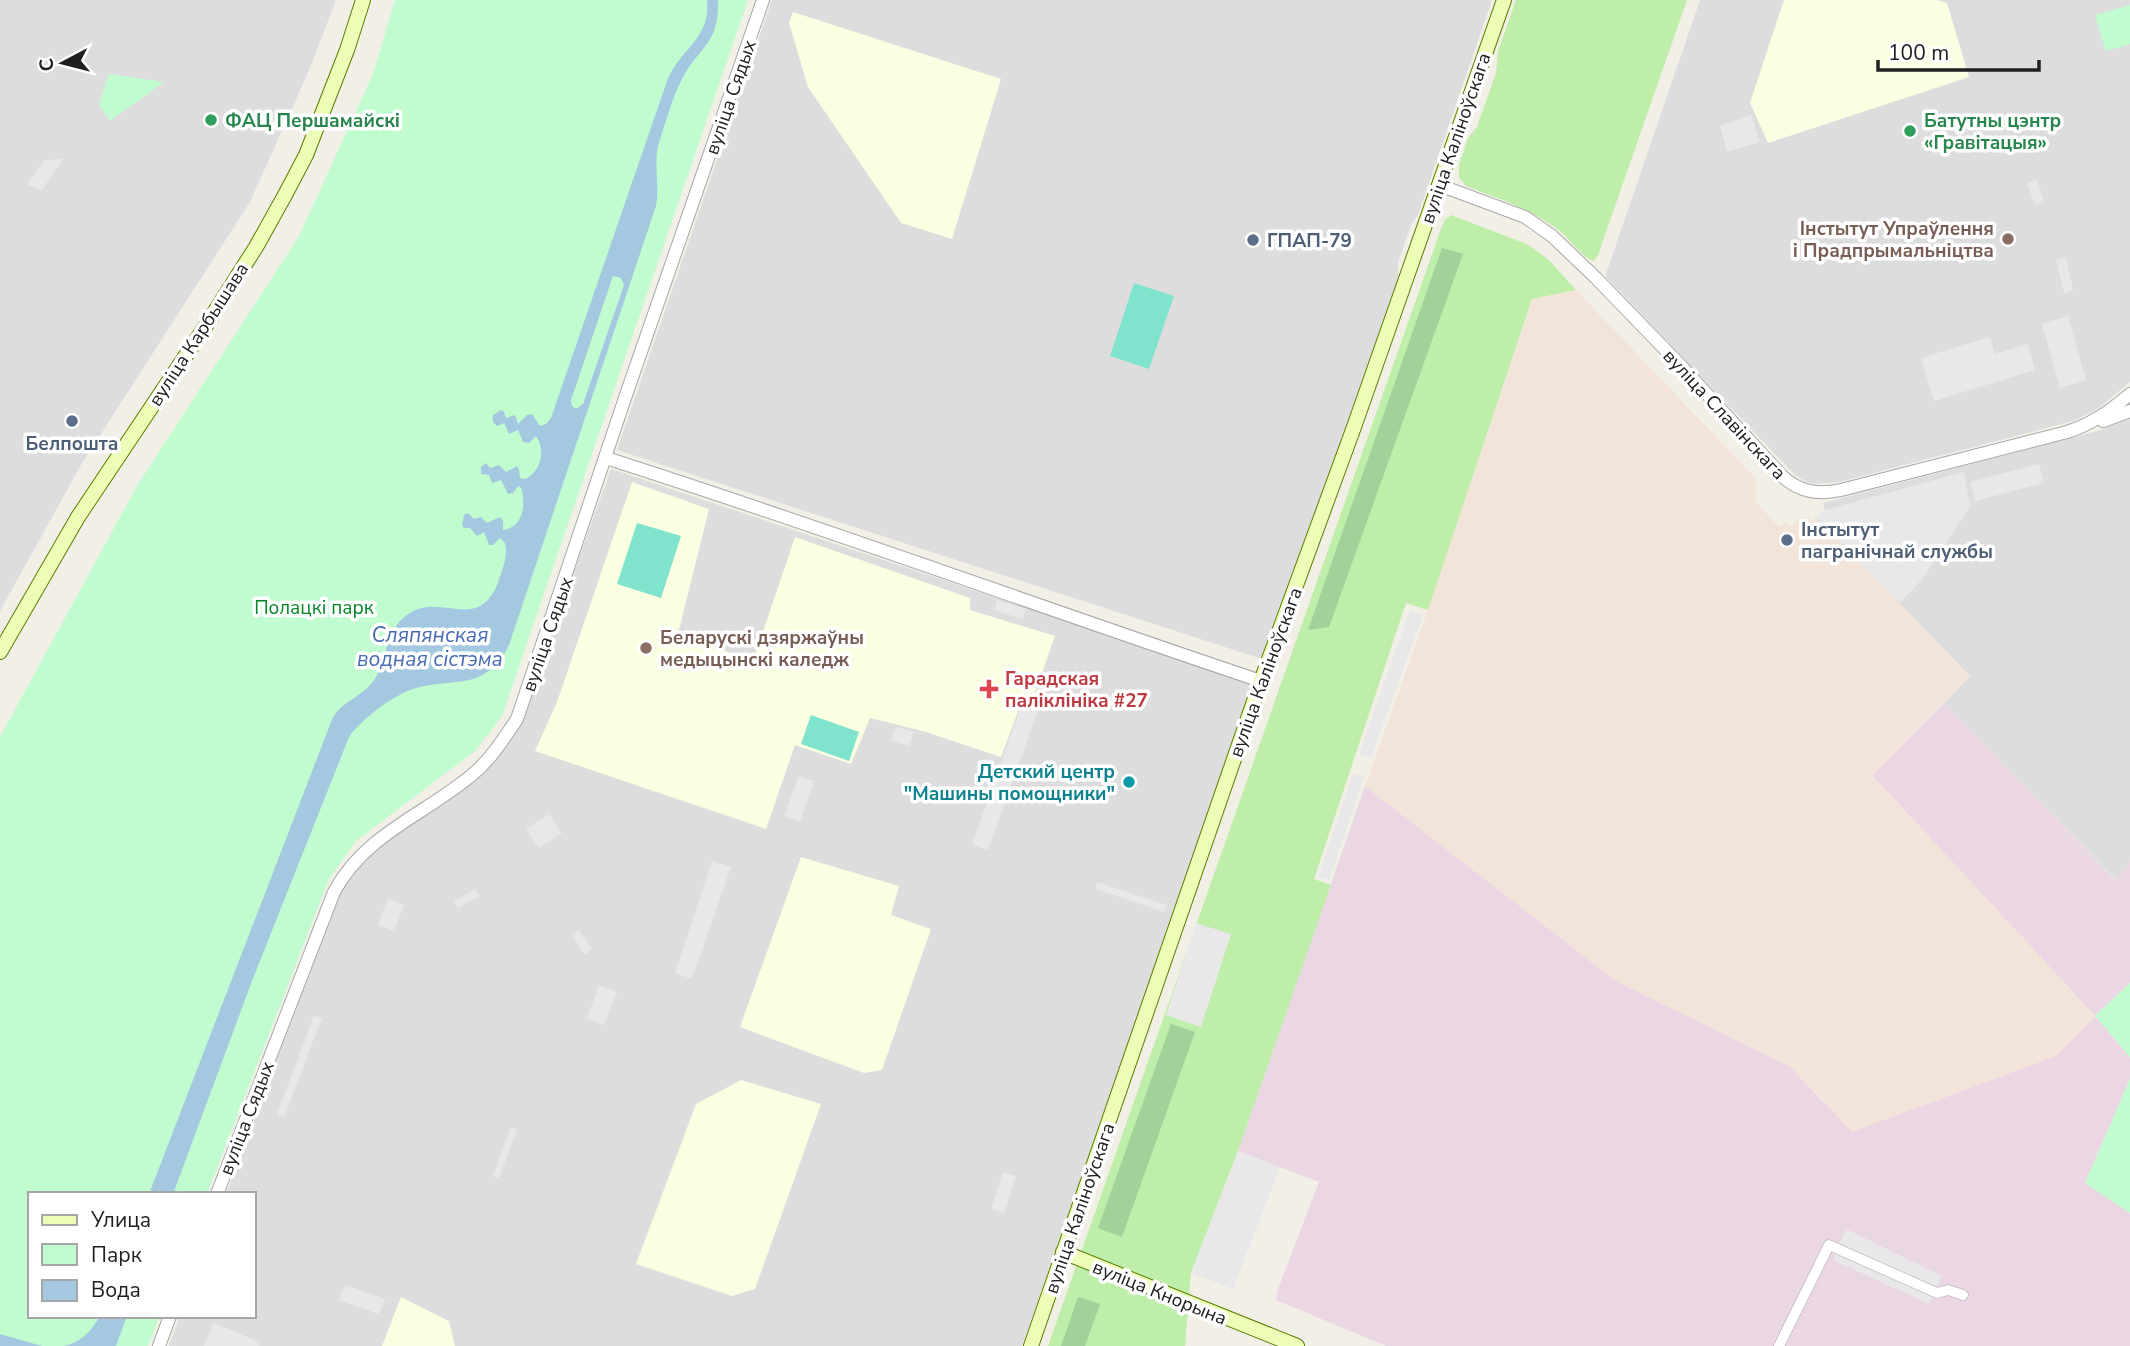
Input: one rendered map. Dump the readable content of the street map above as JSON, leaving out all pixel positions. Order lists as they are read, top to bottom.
{
  "streets": {
    "main road": ["вуліца Каліноўскага", "вуліца Карбышава", "вуліца Кнорына"],
    "street": ["вуліца Сядых", "вуліца Славінскага"]
  },
  "crossings": [
    ["вуліца Каліноўскага", "вуліца Славінскага"],
    ["вуліца Каліноўскага", "вуліца Кнорына"]
  ],
  "water": ["Сляпянская водная сістэма"],
  "parks": ["Полацкі парк"],
  "places": {
    "other": [
      "ФАЦ Першамайскі",
      "Батутны цэнтр «Гравітацыя»",
      "Інстытут Упраўлення і Прадпрымальніцтва",
      "ГПАП-79",
      "Белпошта",
      "Інстытут пагранічнай службы",
      "Беларускі дзяржаўны медыцынскі каледж",
      "Детский центр \"Машины помощники\""
    ],
    "health": ["Гарадская паліклініка #27"]
  },
  "legend": ["Улица", "Парк", "Вода"],
  "scale_bar": "100 m",
  "north": "left"
}
